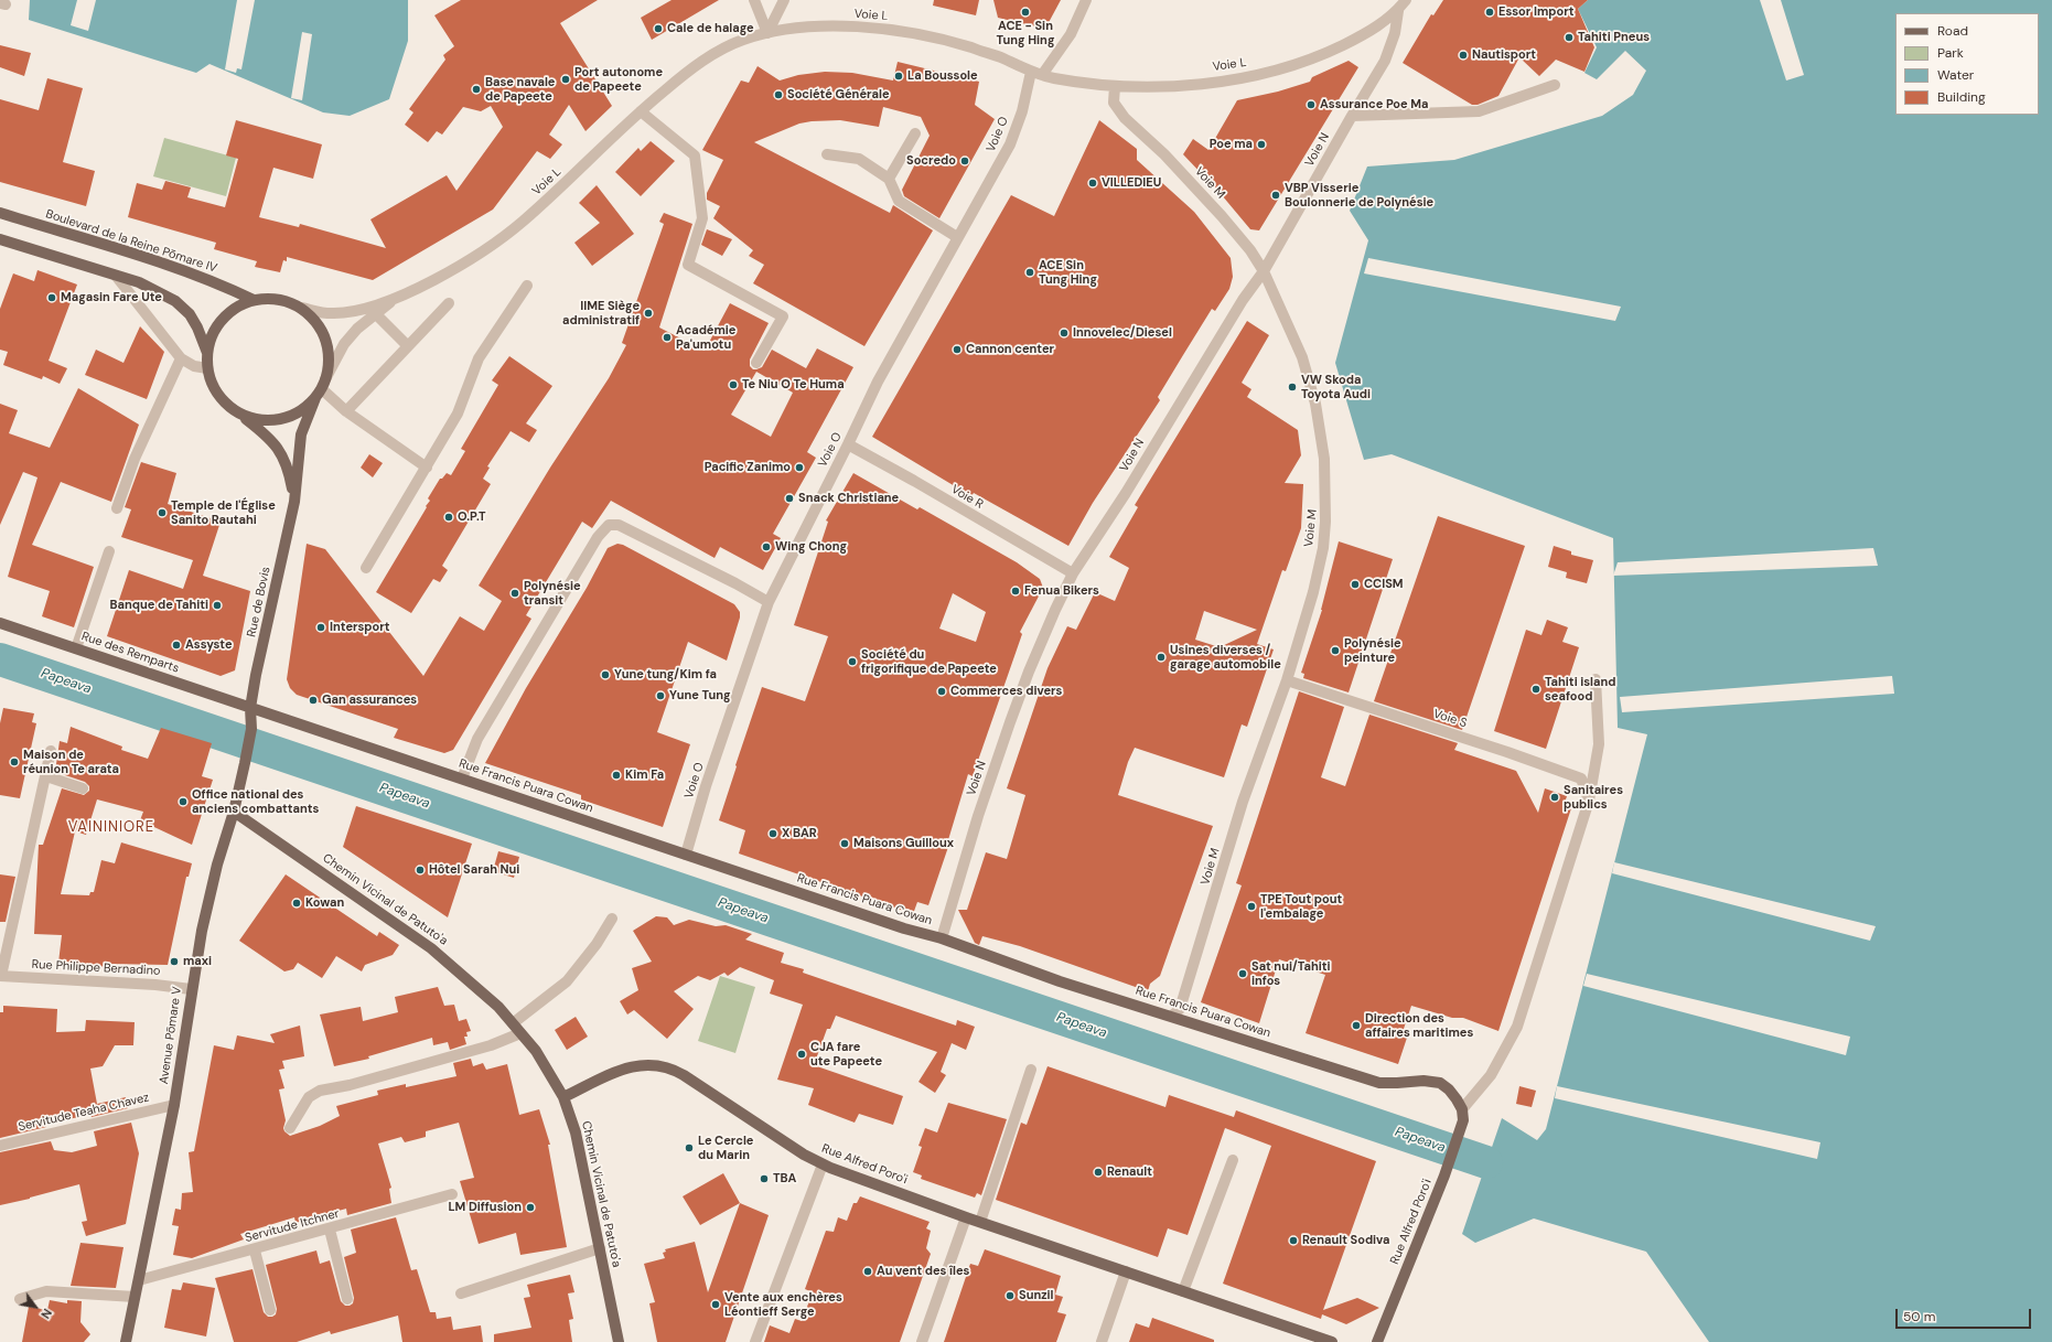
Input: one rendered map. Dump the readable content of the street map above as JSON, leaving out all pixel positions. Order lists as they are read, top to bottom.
{
  "streets": {
    "main road": [
      "Boulevard de la Reine Pōmare IV",
      "Rue de Bovis",
      "Rue des Remparts",
      "Rue Francis Puara Cowan",
      "Chemin Vicinal de Patuto'a",
      "Avenue Pōmare V",
      "Rue Alfred Poro'i"
    ],
    "street": [
      "Voie L",
      "Voie O",
      "Voie N",
      "Voie M",
      "Voie R",
      "Voie S",
      "Rue Philippe Bernadino",
      "Servitude Teaha Chavez",
      "Servitude Itchner"
    ]
  },
  "crossings": [
    ["Voie L", "Voie O"],
    ["Voie L", "Voie N"],
    ["Voie L", "Voie M"],
    ["Voie O", "Voie R"],
    ["Voie O", "Rue Francis Puara Cowan"],
    ["Voie N", "Voie M"],
    ["Voie N", "Voie R"],
    ["Voie N", "Rue Francis Puara Cowan"],
    ["Voie M", "Voie S"],
    ["Voie M", "Rue Francis Puara Cowan"],
    ["Boulevard de la Reine Pōmare IV", "Rue de Bovis"],
    ["Rue de Bovis", "Rue des Remparts"],
    ["Rue de Bovis", "Rue Francis Puara Cowan"],
    ["Rue de Bovis", "Avenue Pōmare V"],
    ["Rue des Remparts", "Rue Francis Puara Cowan"],
    ["Rue des Remparts", "Avenue Pōmare V"],
    ["Rue Francis Puara Cowan", "Avenue Pōmare V"],
    ["Rue Francis Puara Cowan", "Rue Alfred Poro'i"],
    ["Chemin Vicinal de Patuto'a", "Avenue Pōmare V"],
    ["Chemin Vicinal de Patuto'a", "Rue Alfred Poro'i"],
    ["Rue Philippe Bernadino", "Avenue Pōmare V"],
    ["Avenue Pōmare V", "Servitude Teaha Chavez"],
    ["Avenue Pōmare V", "Servitude Itchner"]
  ],
  "districts": ["VAININIORE"],
  "water": ["Papeava"],
  "places": [
    "ACE - Sin Tung Hing",
    "Essor Import",
    "Cale de halage",
    "Tahiti Pneus",
    "Nautisport",
    "La Boussole",
    "Port autonome de Papeete",
    "Base navale de Papeete",
    "Société Générale",
    "Assurance Poe Ma",
    "Poe ma",
    "Socredo",
    "VILLEDIEU",
    "VBP Visserie Boulonnerie de Polynésie",
    "ACE Sin Tung Hing",
    "Magasin Fare Ute",
    "IIME Siège administratif",
    "Innovelec/Diesel",
    "Académie Pa'umotu",
    "Cannon center",
    "Te Niu O Te Huma",
    "VW Skoda Toyota Audi",
    "Pacific Zanimo",
    "Snack Christiane",
    "Temple de l'Église Sanito Rautahi",
    "O.P.T",
    "Wing Chong",
    "CCISM",
    "Fenua Bikers",
    "Polynésie transit",
    "Banque de Tahiti",
    "Intersport",
    "Assyste",
    "Polynésie peinture",
    "Usines diverses / garage automobile",
    "Société du frigorifique de Papeete",
    "Yune tung/Kim fa",
    "Tahiti island seafood",
    "Commerces divers",
    "Yune Tung",
    "Gan assurances",
    "Maison de réunion Te arata",
    "Kim Fa",
    "Sanitaires publics",
    "Office national des anciens combattants",
    "X BAR",
    "Maisons Guilloux",
    "Hôtel Sarah Nui",
    "Kowan",
    "TPE Tout pout l'embalage",
    "maxi",
    "Sat nui/Tahiti infos",
    "Direction des affaires maritimes",
    "CJA fare ute Papeete",
    "Le Cercle du Marin",
    "Renault",
    "TBA",
    "LM Diffusion",
    "Renault Sodiva",
    "Au vent des îles",
    "Sunzil",
    "Vente aux enchères Léontieff Serge"
  ],
  "legend": [
    "Road",
    "Park",
    "Water",
    "Building"
  ],
  "scale_bar": "50 m",
  "north": "bottom right"
}
